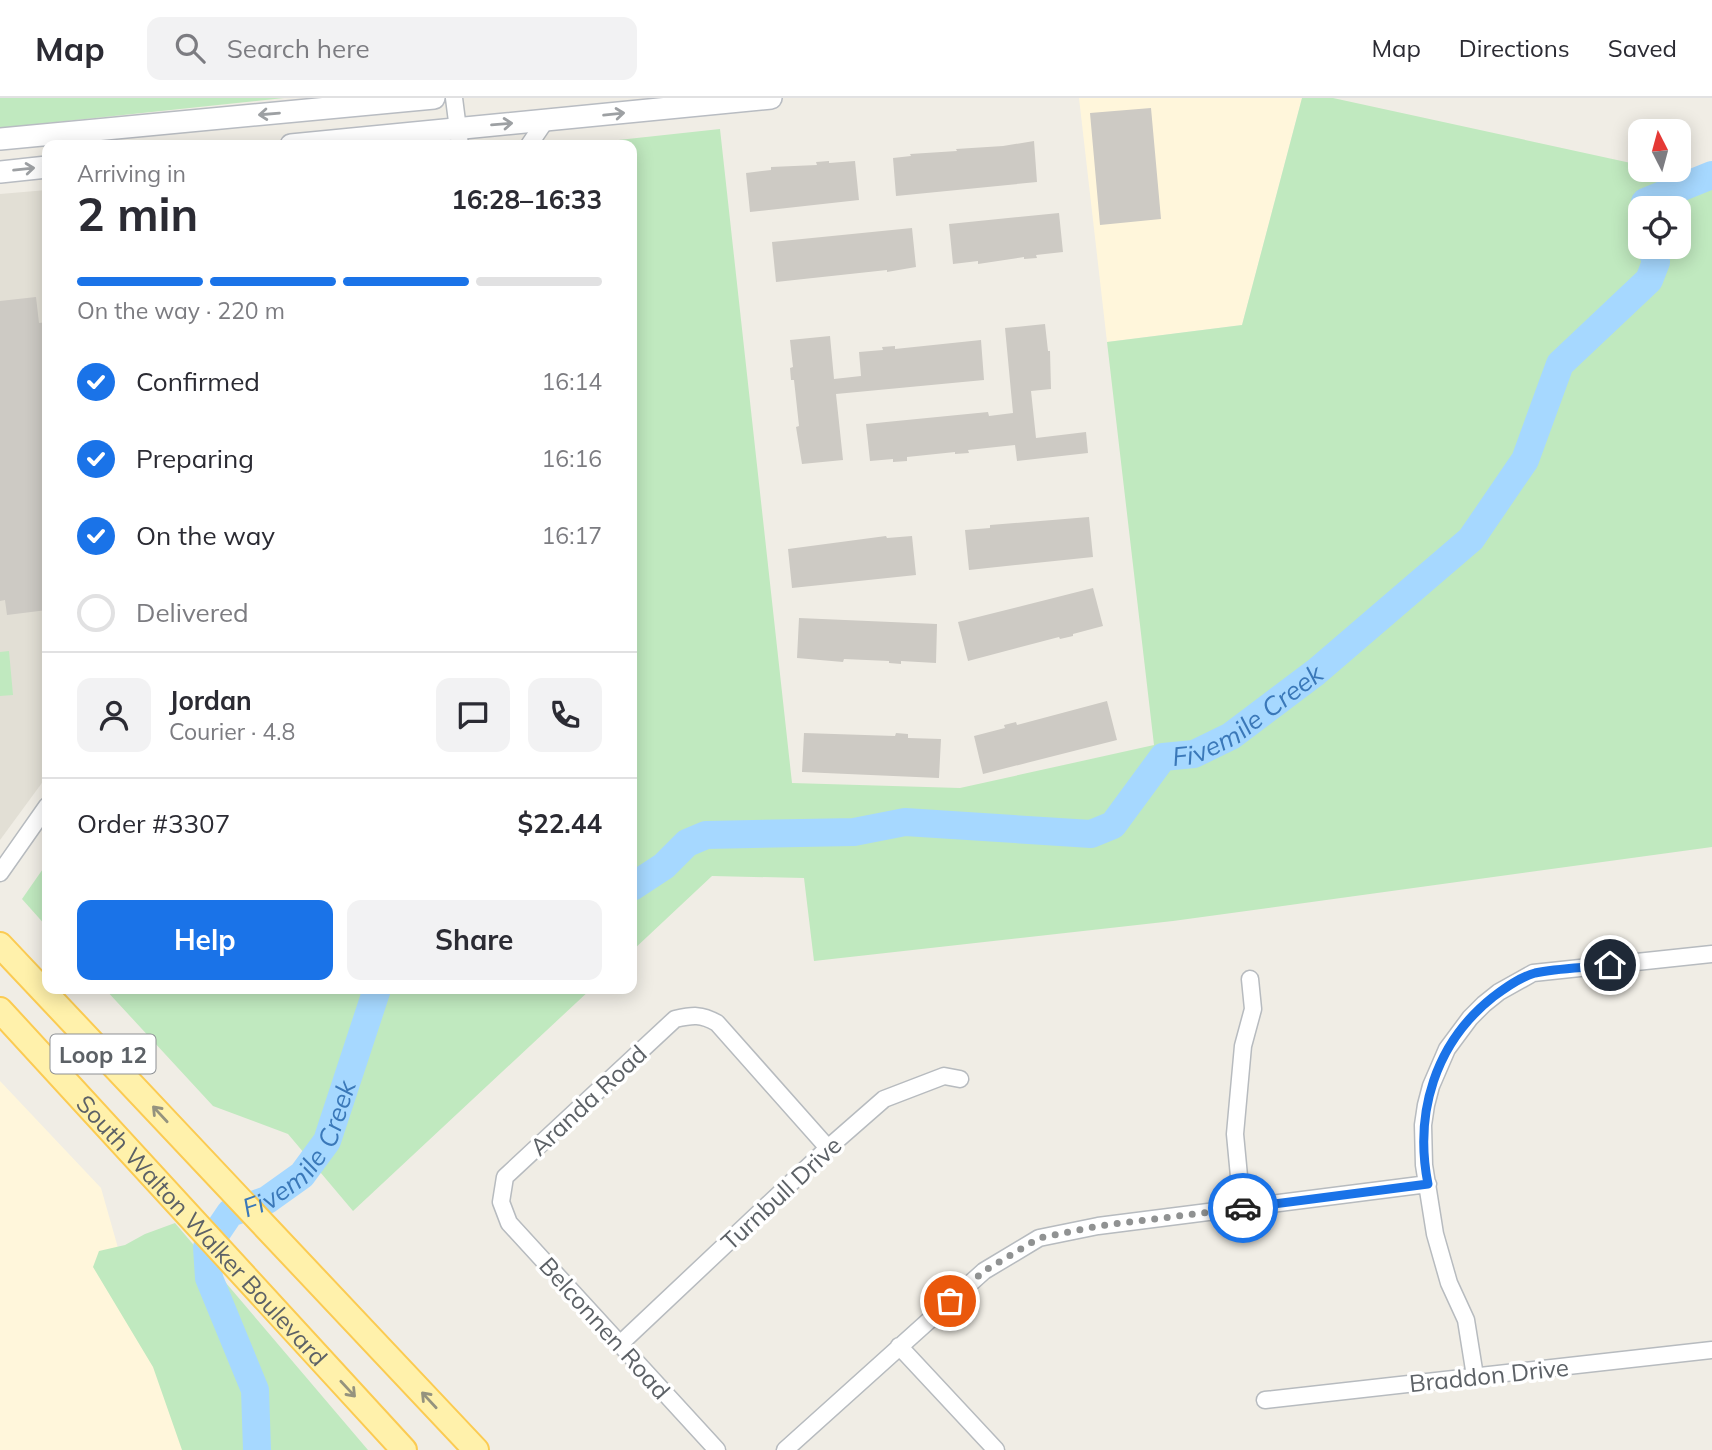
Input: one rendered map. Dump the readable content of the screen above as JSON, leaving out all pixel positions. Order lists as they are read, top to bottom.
{
  "streets": {
    "main road": ["Loop 12", "South Walton Walker Boulevard"],
    "street": [
      "Aranda Road",
      "Turnbull Drive",
      "Belconnen Road",
      "Braddon Drive"
    ]
  },
  "crossings": [
    ["Aranda Road", "Turnbull Drive"],
    ["Aranda Road", "Belconnen Road"],
    ["Turnbull Drive", "Belconnen Road"]
  ],
  "water": ["Fivemile Creek"],
  "north": "top",
  "page": {
    "header": "Map",
    "search": "Search here",
    "nav": ["Map", "Directions", "Saved"],
    "heading": ["2 min", "Arriving in", "16:28–16:33"],
    "panel": [
      "Jordan",
      "Courier · 4.8",
      "Order #3307",
      "$22.44"
    ],
    "bar": "On the way · 220 m",
    "list": [
      ["Confirmed", "16:14"],
      ["Preparing", "16:16"],
      ["On the way", "16:17"],
      "Delivered"
    ],
    "buttons": ["Help", "Share"]
  }
}
